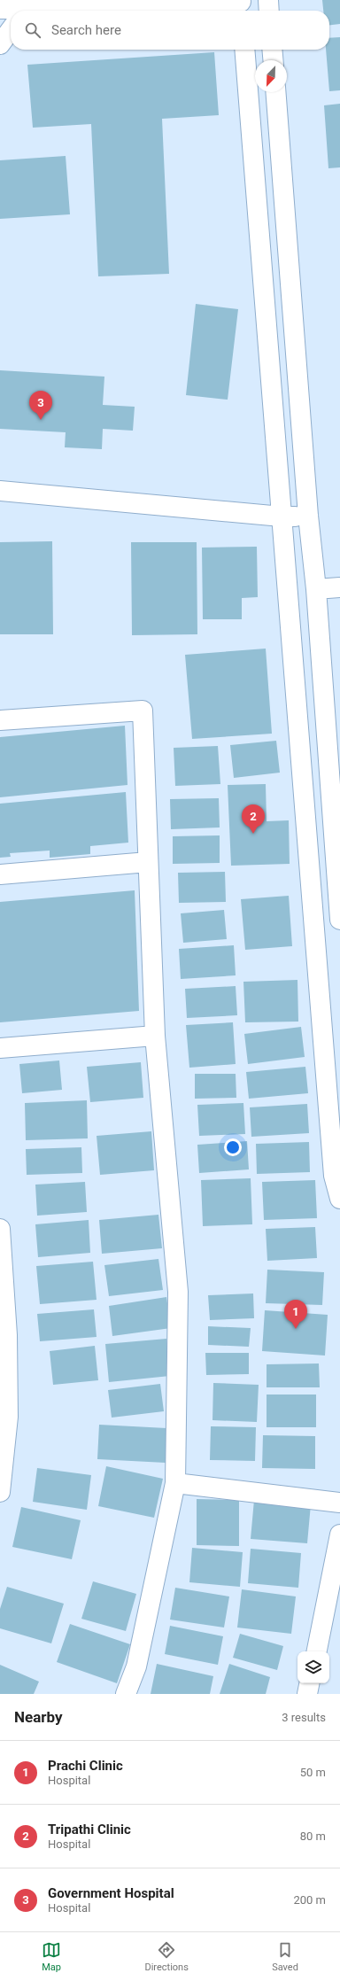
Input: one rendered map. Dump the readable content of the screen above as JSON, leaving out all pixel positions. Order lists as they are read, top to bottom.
{
  "north": "bottom left",
  "page": {
    "search": "Search here",
    "pins": ["3", "2", "1"],
    "heading": ["Nearby", "3 results"],
    "list": [
      {
        "mark": "1",
        "name": "Prachi Clinic",
        "note": "Hospital",
        "value": "50 m"
      },
      {
        "mark": "2",
        "name": "Tripathi Clinic",
        "note": "Hospital",
        "value": "80 m"
      },
      {
        "mark": "3",
        "name": "Government Hospital",
        "note": "Hospital",
        "value": "200 m"
      }
    ],
    "nav": ["Map", "Directions", "Saved"]
  }
}
